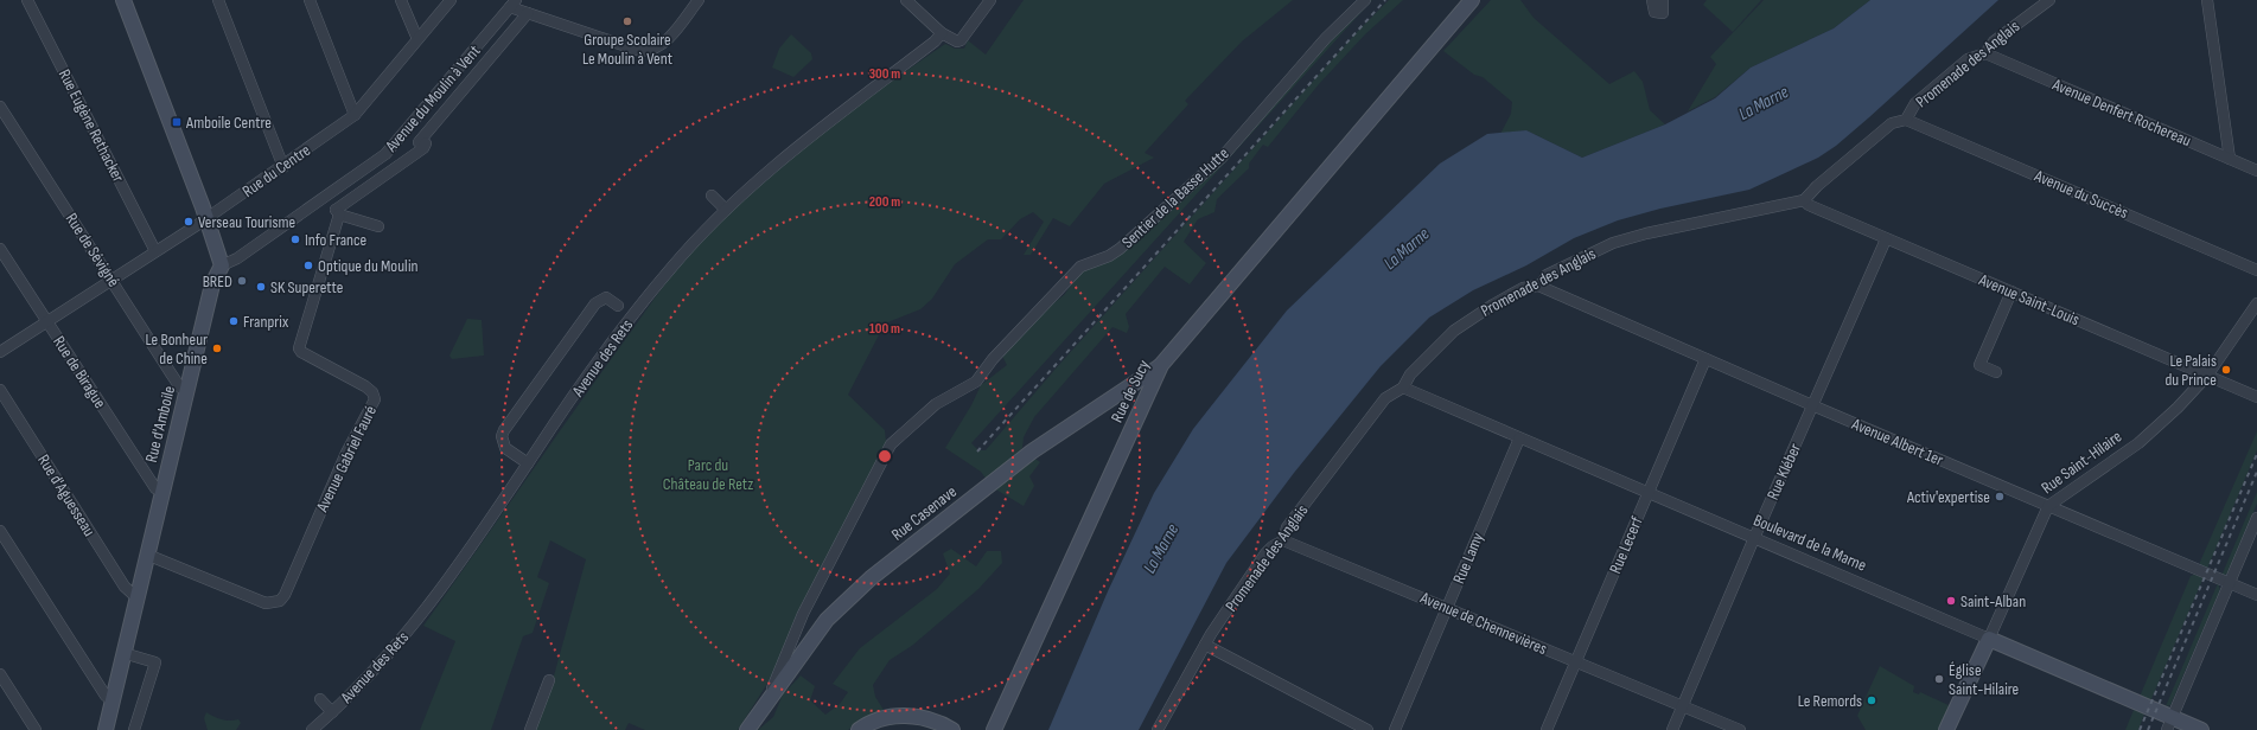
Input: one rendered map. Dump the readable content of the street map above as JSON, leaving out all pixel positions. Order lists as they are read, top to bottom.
{
  "streets": {
    "street": [
      "Promenade des Anglais",
      "Avenue du Moulin à Vent",
      "Avenue Denfert Rochereau",
      "Rue Eugène Rethacker",
      "Rue du Centre",
      "Avenue du Succès",
      "Sentier de la Basse Hutte",
      "Rue de Sévigné",
      "Avenue Saint-Louis",
      "Avenue des Rets",
      "Rue de Birague",
      "Rue de Sucy",
      "Rue d'Amboile",
      "Avenue Albert 1er",
      "Avenue Gabriel Fauré",
      "Rue Saint-Hilaire",
      "Rue Kléber",
      "Rue d'Aguesseau",
      "Rue Casenave",
      "Boulevard de la Marne",
      "Rue Lecerf",
      "Rue Lamy",
      "Avenue de Chennevières"
    ]
  },
  "crossings": [
    ["Promenade des Anglais", "Avenue Denfert Rochereau"],
    ["Promenade des Anglais", "Avenue du Succès"],
    ["Promenade des Anglais", "Avenue Saint-Louis"],
    ["Promenade des Anglais", "Avenue Albert 1er"],
    ["Promenade des Anglais", "Boulevard de la Marne"],
    ["Promenade des Anglais", "Avenue de Chennevières"],
    ["Avenue du Moulin à Vent", "Rue d'Amboile"],
    ["Rue Eugène Rethacker", "Rue du Centre"],
    ["Rue du Centre", "Rue de Sévigné"],
    ["Rue du Centre", "Rue de Birague"],
    ["Sentier de la Basse Hutte", "Rue Casenave"],
    ["Rue de Sévigné", "Rue d'Amboile"],
    ["Avenue Saint-Louis", "Rue Saint-Hilaire"],
    ["Avenue Saint-Louis", "Rue Kléber"],
    ["Rue de Birague", "Rue d'Amboile"],
    ["Rue de Sucy", "Rue Casenave"],
    ["Rue d'Amboile", "Avenue Gabriel Fauré"],
    ["Rue d'Amboile", "Rue d'Aguesseau"],
    ["Avenue Albert 1er", "Rue Saint-Hilaire"],
    ["Avenue Albert 1er", "Rue Kléber"],
    ["Avenue Albert 1er", "Rue Lecerf"],
    ["Rue Saint-Hilaire", "Boulevard de la Marne"],
    ["Rue Kléber", "Boulevard de la Marne"],
    ["Rue Kléber", "Avenue de Chennevières"],
    ["Boulevard de la Marne", "Rue Lecerf"],
    ["Boulevard de la Marne", "Rue Lamy"],
    ["Rue Lecerf", "Avenue de Chennevières"],
    ["Rue Lamy", "Avenue de Chennevières"]
  ],
  "water": ["La Marne"],
  "parks": ["Parc du Château de Retz"],
  "places": {
    "other": [
      "Groupe Scolaire Le Moulin à Vent",
      "Verseau Tourisme",
      "Info France",
      "Optique du Moulin",
      "BRED",
      "SK Superette",
      "Franprix",
      "Le Bonheur de Chine",
      "Le Palais du Prince",
      "Activ'expertise",
      "Saint-Alban",
      "Église Saint-Hilaire",
      "Le Remords"
    ],
    "transit": ["Amboile Centre"]
  },
  "rings": ["300 m", "200 m", "100 m"]
}
